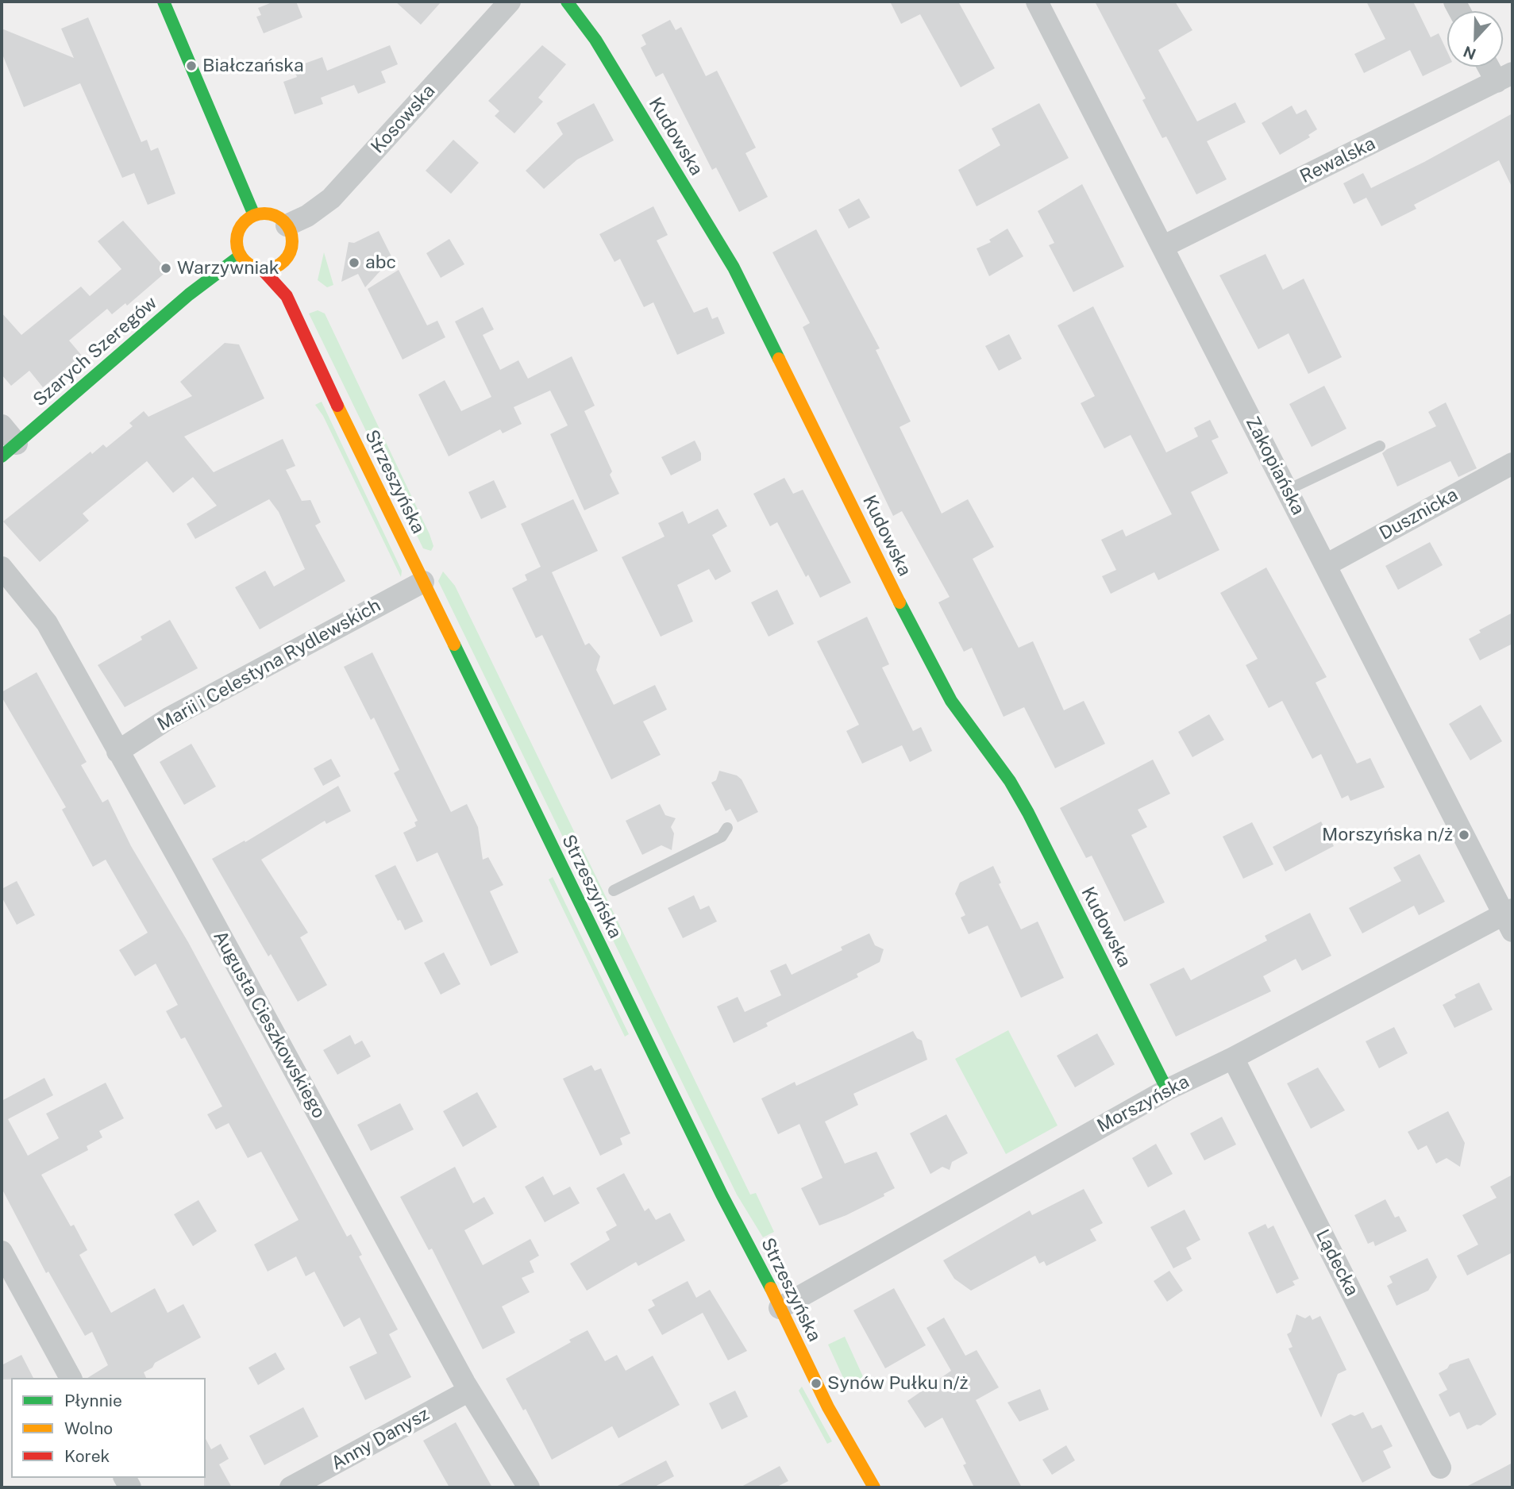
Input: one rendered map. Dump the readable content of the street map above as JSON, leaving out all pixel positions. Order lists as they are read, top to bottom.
{
  "streets": {
    "street": [
      "Kosowska",
      "Kudowska",
      "Rewalska",
      "Szarych Szeregów",
      "Zakopiańska",
      "Strzeszyńska",
      "Dusznicka",
      "Marii i Celestyna Rydlewskich",
      "Augusta Cieszkowskiego",
      "Morszyńska",
      "Lądecka",
      "Anny Danysz"
    ]
  },
  "crossings": [
    ["Kosowska", "Szarych Szeregów"],
    ["Kosowska", "Strzeszyńska"],
    ["Kudowska", "Morszyńska"],
    ["Rewalska", "Zakopiańska"],
    ["Szarych Szeregów", "Strzeszyńska"],
    ["Zakopiańska", "Dusznicka"],
    ["Zakopiańska", "Morszyńska"],
    ["Strzeszyńska", "Marii i Celestyna Rydlewskich"],
    ["Strzeszyńska", "Morszyńska"],
    ["Marii i Celestyna Rydlewskich", "Augusta Cieszkowskiego"],
    ["Augusta Cieszkowskiego", "Anny Danysz"],
    ["Morszyńska", "Lądecka"]
  ],
  "places": [
    "Białczańska",
    "abc",
    "Warzywniak",
    "Morszyńska n/ż",
    "Synów Pułku n/ż"
  ],
  "legend": ["Płynnie", "Wolno", "Korek"],
  "north": "bottom"
}
